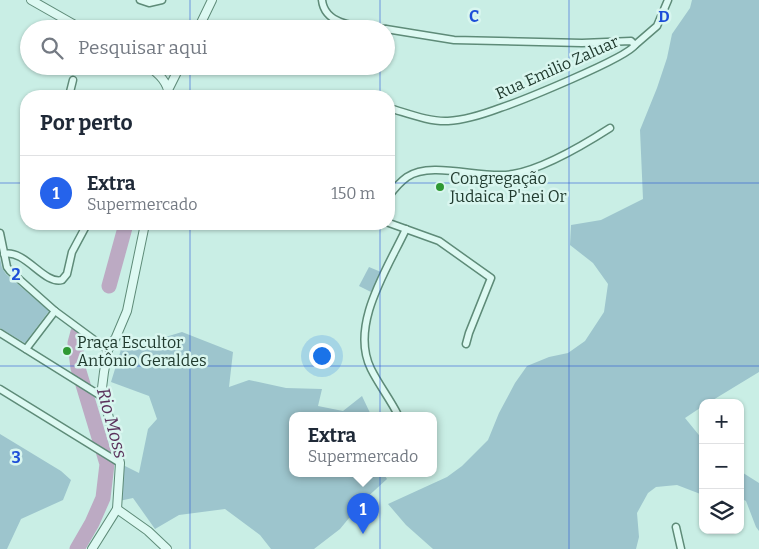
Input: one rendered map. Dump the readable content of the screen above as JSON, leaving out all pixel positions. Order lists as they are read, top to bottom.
{
  "streets": {
    "street": ["Rua Emilio Zaluar"]
  },
  "water": ["Rio Moss"],
  "places": ["Congregação Judaica P'nei Or", "Praça Escultor Antônio Geraldes"],
  "page": {
    "search": "Pesquisar aqui",
    "heading": "Por perto",
    "list": [
      {
        "mark": "1",
        "name": "Extra",
        "note": "Supermercado",
        "value": "150 m"
      }
    ],
    "map_buttons": ["+", "−"],
    "popup": ["Extra", "Supermercado"],
    "pins": "1"
  },
  "grid": {
    "columns": ["C", "D"],
    "rows": ["2", "3"]
  }
}
